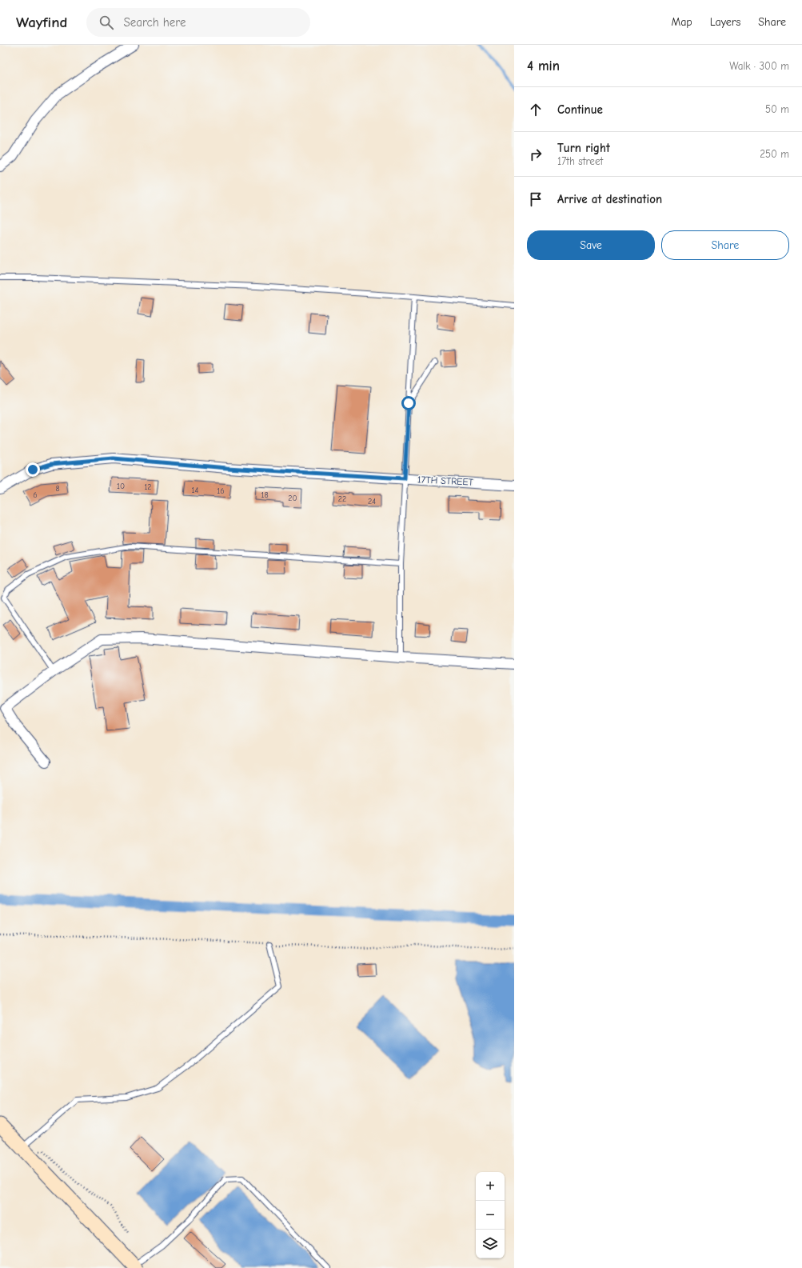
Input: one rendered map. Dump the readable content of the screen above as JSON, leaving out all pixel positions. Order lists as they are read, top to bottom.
{
  "streets": {
    "street": ["17TH STREET"]
  },
  "house_numbers": [
    "10",
    "12",
    "8",
    "14",
    "16",
    "6",
    "18",
    "20",
    "22",
    "24"
  ],
  "page": {
    "header": "Wayfind",
    "search": "Search here",
    "nav": ["Map", "Layers", "Share"],
    "heading": ["4 min", "Walk · 300 m"],
    "list": [
      ["Continue", "50 m"],
      ["Turn right", "17th street", "250 m"],
      "Arrive at destination"
    ],
    "buttons": ["Save", "Share"],
    "map_buttons": ["+", "−"]
  }
}
